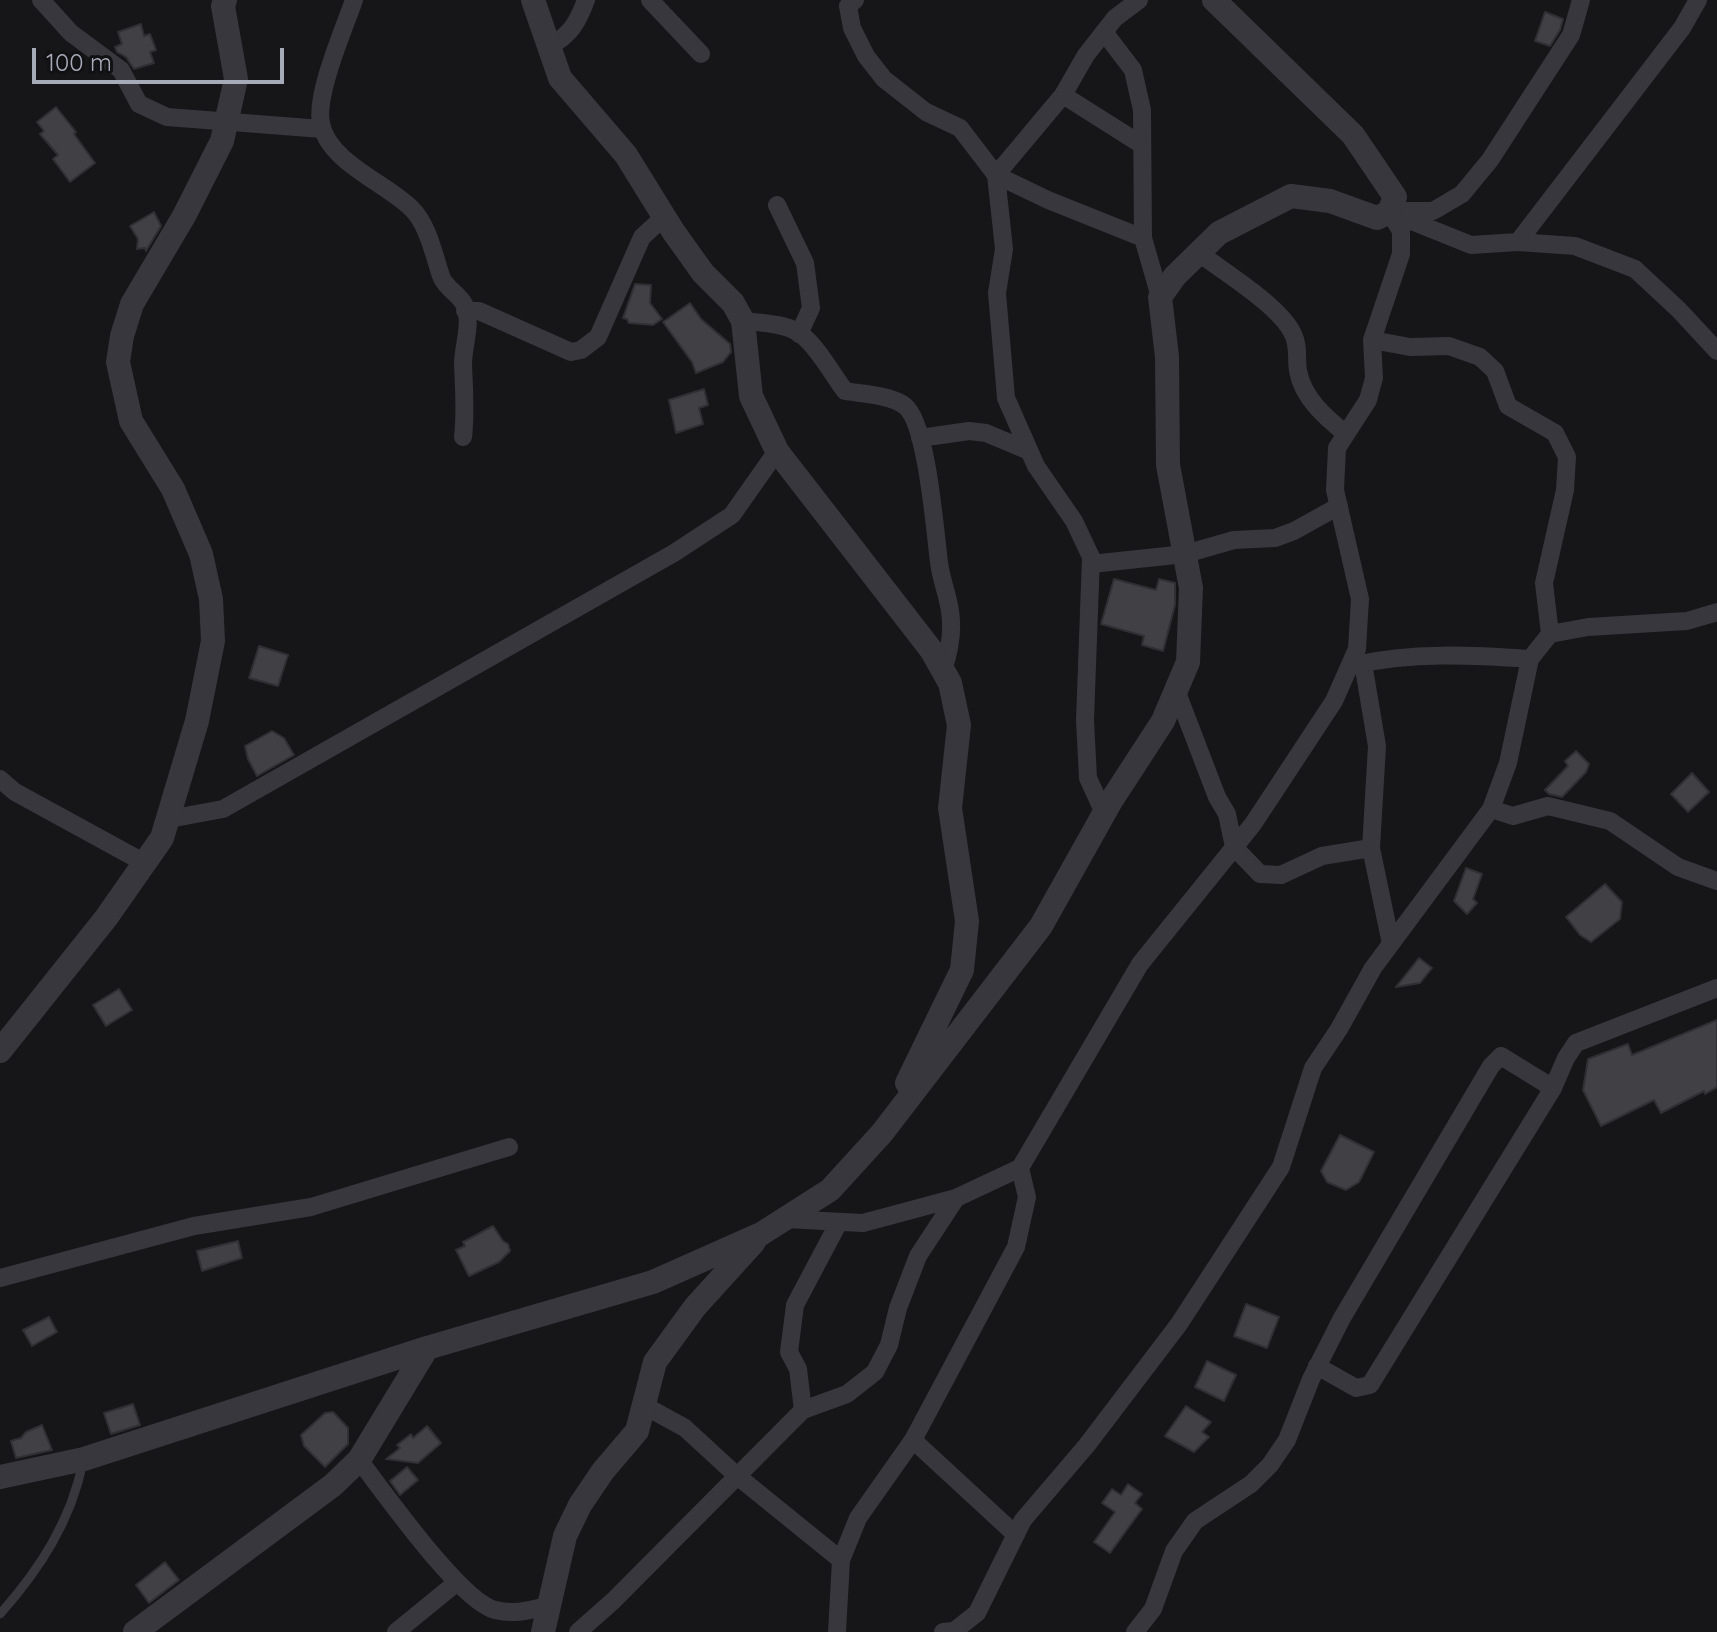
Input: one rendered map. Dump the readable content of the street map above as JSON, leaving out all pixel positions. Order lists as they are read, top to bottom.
{
  "scale_bar": "100 m"
}
